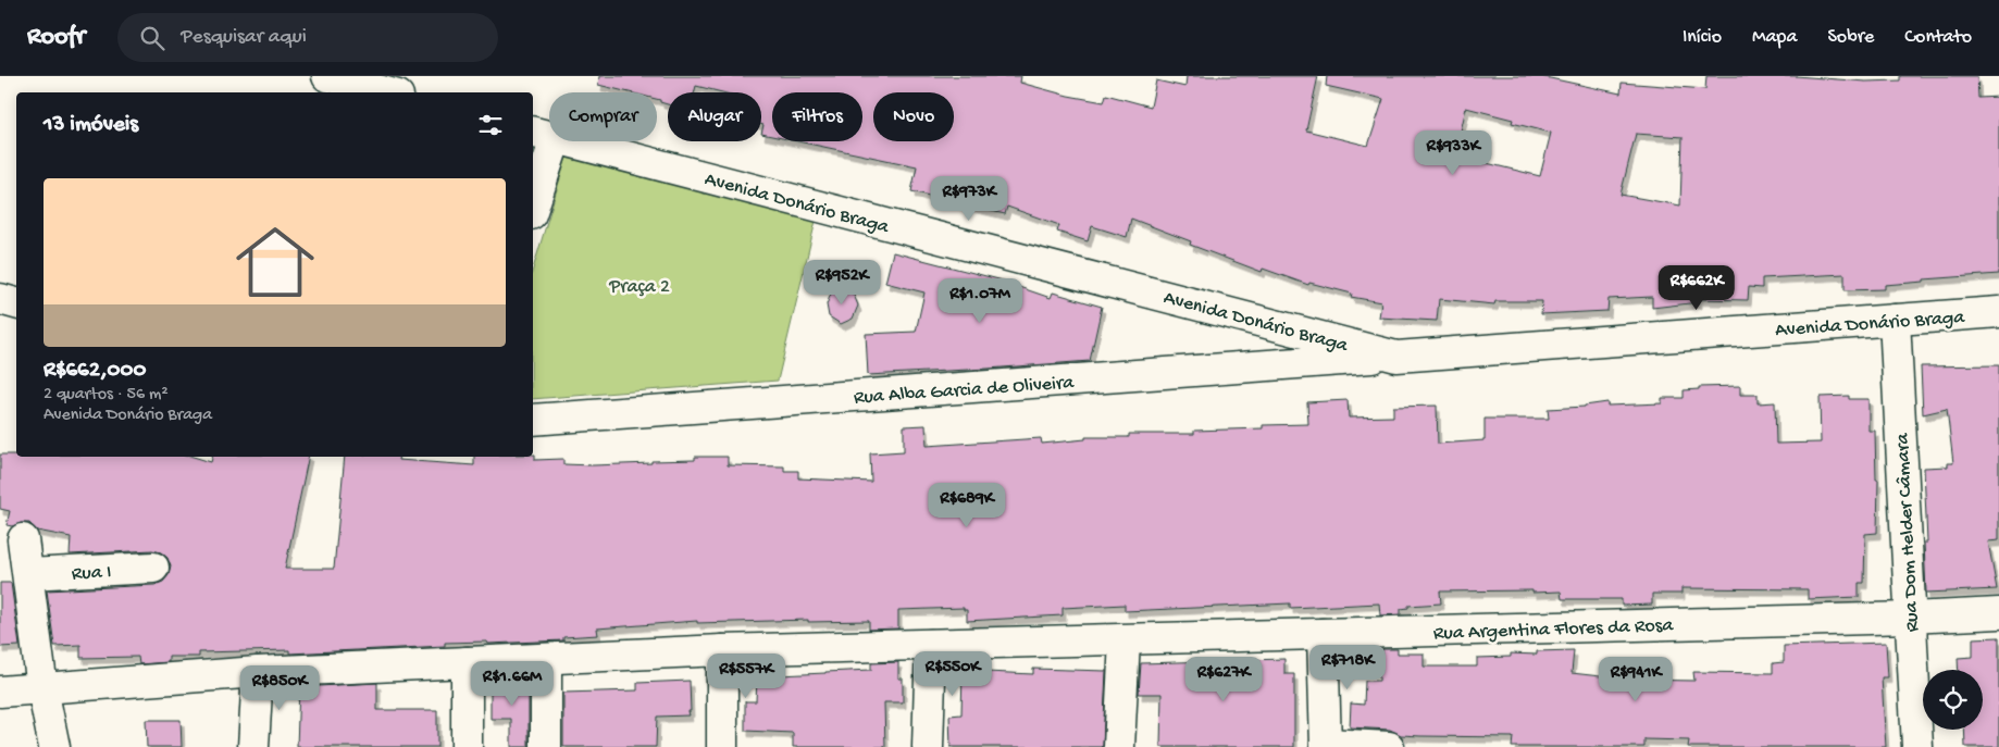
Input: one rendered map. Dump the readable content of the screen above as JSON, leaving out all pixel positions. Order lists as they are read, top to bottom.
{
  "streets": {
    "street": [
      "Avenida Donário Braga",
      "Rua Alba Garcia de Oliveira",
      "Rua Dom Helder Câmara",
      "Rua I",
      "Rua Argentina Flores da Rosa"
    ]
  },
  "crossings": [
    ["Avenida Donário Braga", "Rua Alba Garcia de Oliveira"],
    ["Avenida Donário Braga", "Rua Dom Helder Câmara"],
    ["Rua Dom Helder Câmara", "Rua Argentina Flores da Rosa"]
  ],
  "parks": ["Praça 2"],
  "page": {
    "header": "Roofr",
    "search": "Pesquisar aqui",
    "nav": [
      "Início",
      "Mapa",
      "Sobre",
      "Contato"
    ],
    "chip": [
      "Comprar",
      "Alugar",
      "Filtros",
      "Novo"
    ],
    "heading": "13 imóveis",
    "price": [
      "R$933K",
      "R$973K",
      "R$952K",
      "R$662K",
      "R$1.07M",
      "R$689K",
      "R$718K",
      "R$550K",
      "R$557K",
      "R$627K",
      "R$941K",
      "R$1.66M",
      "R$850K"
    ],
    "list": [
      {
        "name": "R$662,000",
        "note": "2 quartos · 56 m² · Avenida Donário Braga"
      }
    ]
  }
}
